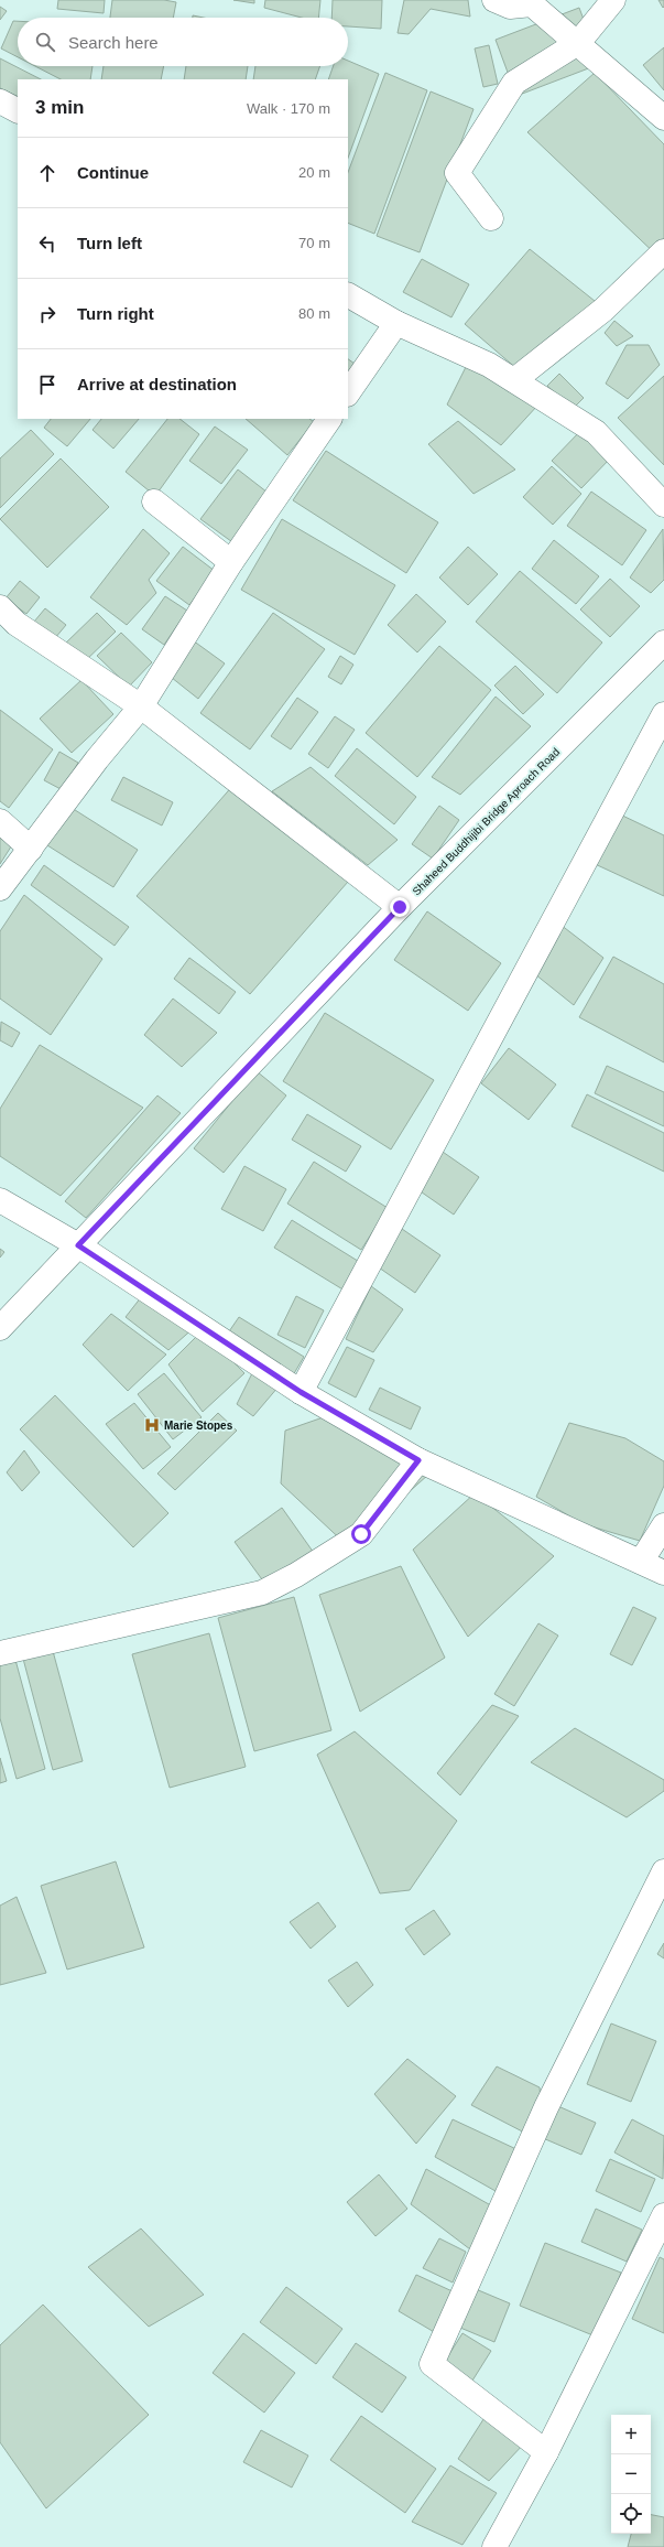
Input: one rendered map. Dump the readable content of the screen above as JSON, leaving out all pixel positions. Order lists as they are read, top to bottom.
{
  "streets": {
    "street": ["Shaheed Buddhijibi Bridge Aproach Road"]
  },
  "places": {
    "hospital": ["Marie Stopes"]
  },
  "page": {
    "search": "Search here",
    "heading": ["3 min", "Walk · 170 m"],
    "list": [
      ["Continue", "20 m"],
      ["Turn left", "70 m"],
      ["Turn right", "80 m"],
      "Arrive at destination"
    ],
    "map_buttons": ["+", "−"]
  }
}
